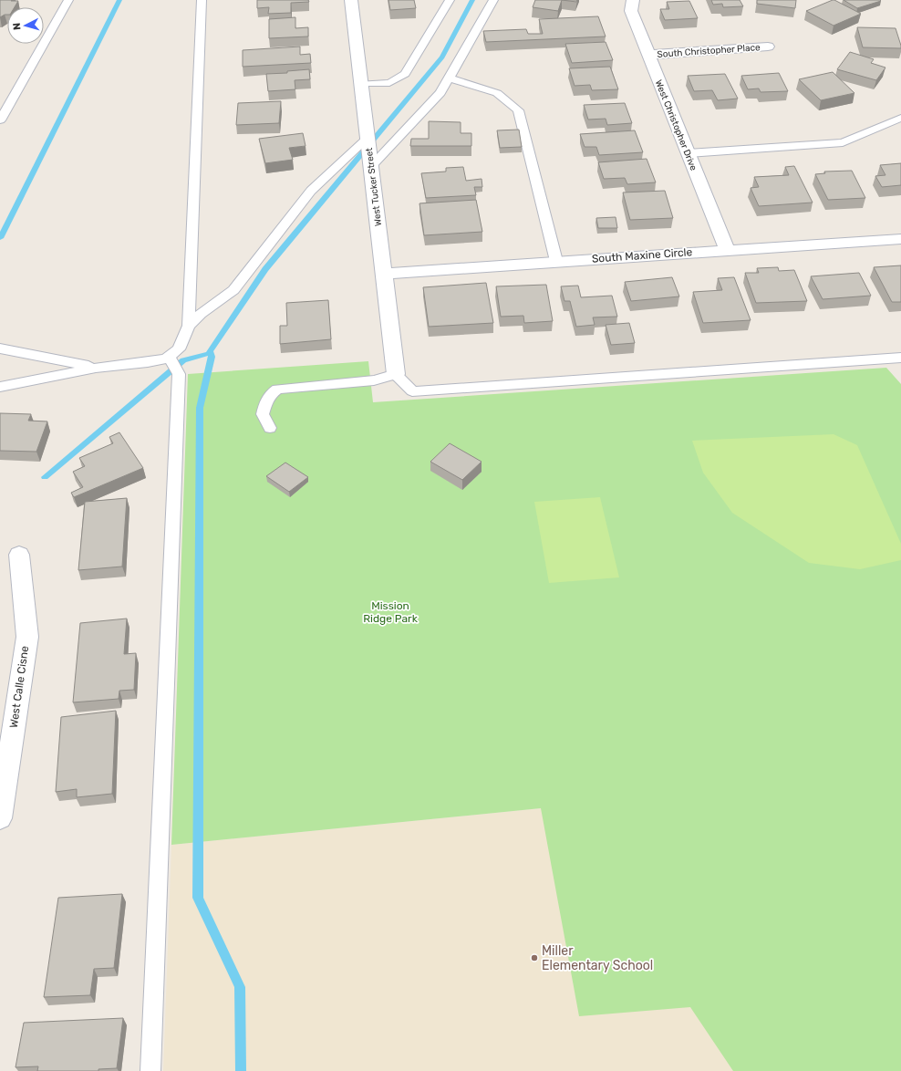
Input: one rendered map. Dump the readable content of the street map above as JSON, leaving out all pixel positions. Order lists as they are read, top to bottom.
{
  "streets": {
    "street": [
      "South Christopher Place",
      "West Christopher Drive",
      "West Tucker Street",
      "South Maxine Circle",
      "West Calle Cisne"
    ]
  },
  "crossings": [
    ["South Christopher Place", "West Christopher Drive"],
    ["West Christopher Drive", "South Maxine Circle"],
    ["West Tucker Street", "South Maxine Circle"]
  ],
  "parks": ["Mission Ridge Park"],
  "places": ["Miller Elementary School"],
  "north": "left"
}
